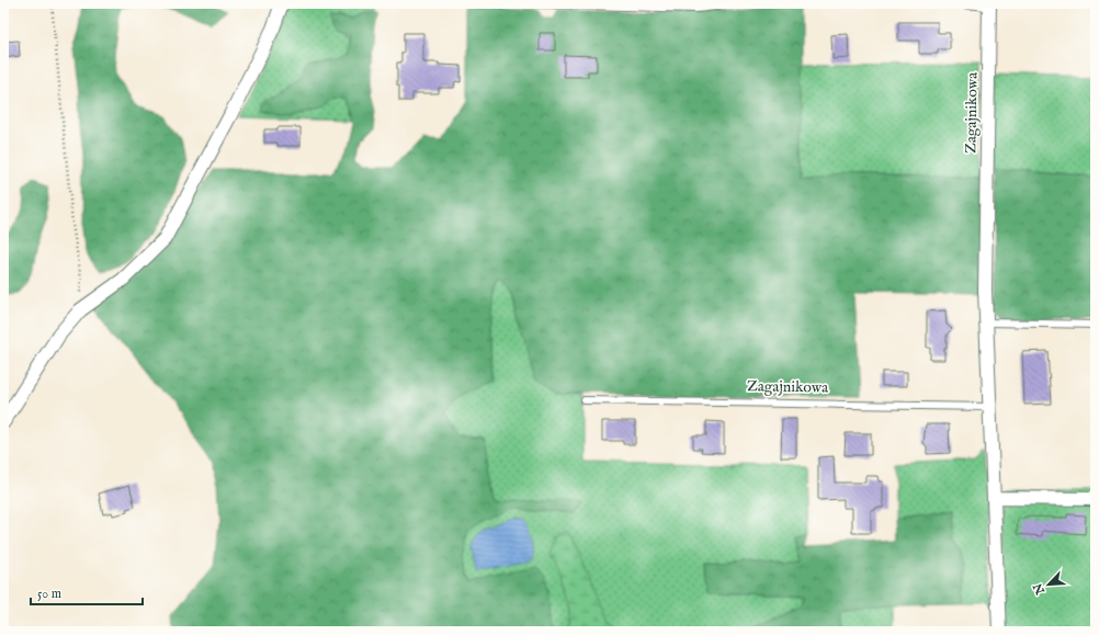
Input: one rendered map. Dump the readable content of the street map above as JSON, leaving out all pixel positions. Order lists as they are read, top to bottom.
{
  "streets": {
    "street": ["Zagajnikowa"]
  },
  "scale_bar": "50 m",
  "north": "bottom left"
}
